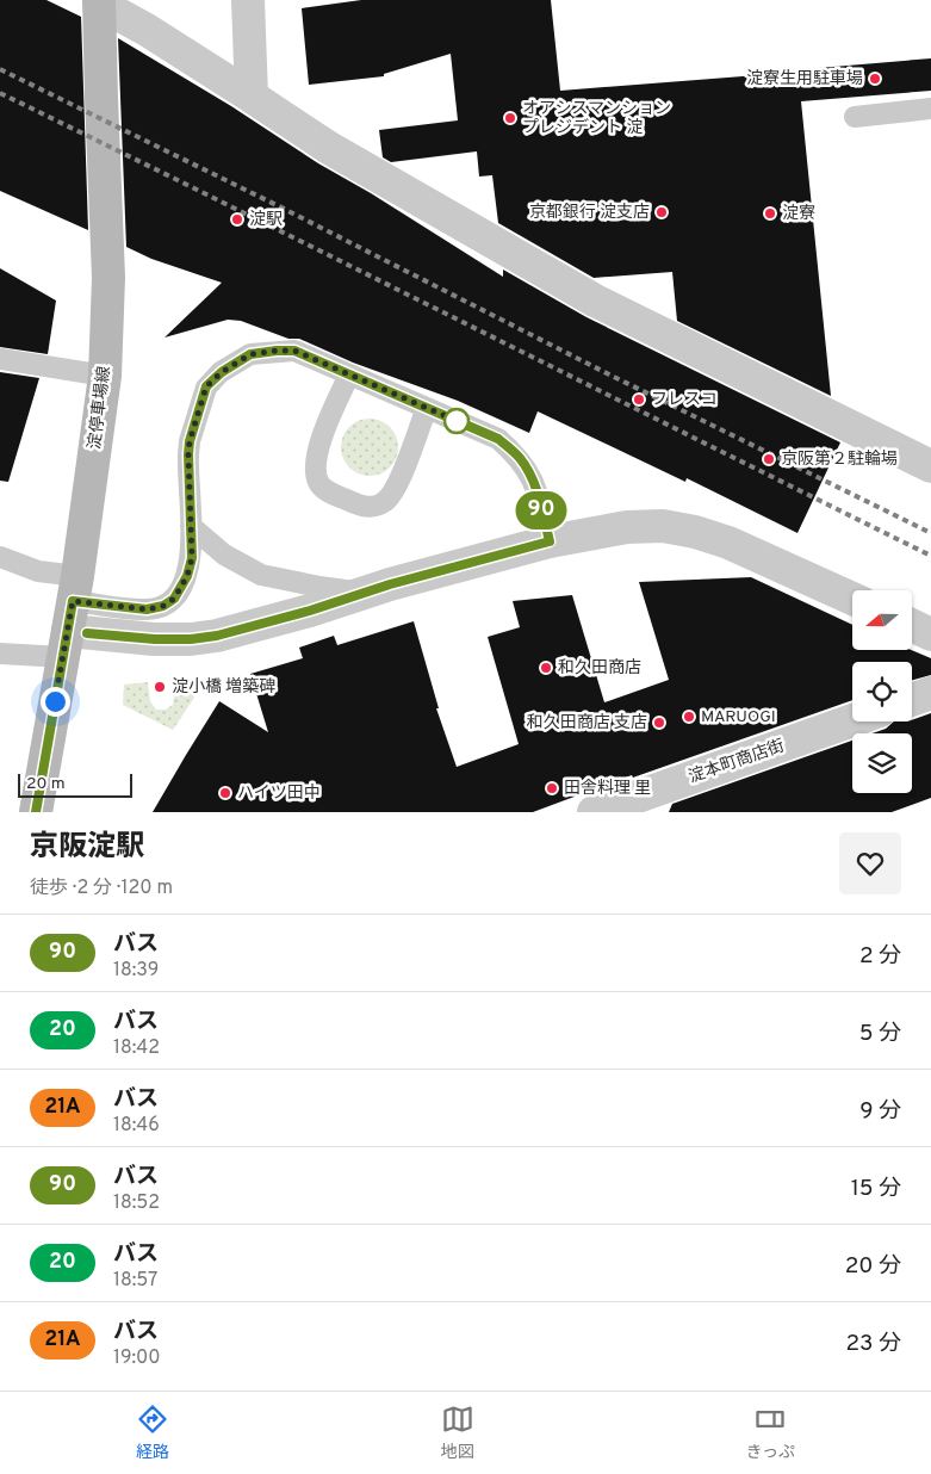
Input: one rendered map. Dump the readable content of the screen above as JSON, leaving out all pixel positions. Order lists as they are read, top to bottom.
{
  "streets": {
    "main road": ["淀停車場線"],
    "street": ["淀本町商店街"]
  },
  "places": [
    "淀寮生用駐車場",
    "オアシスマンション プレジデント 淀",
    "京都銀行 淀支店",
    "淀寮",
    "淀駅",
    "フレスコ",
    "京阪第２駐輪場",
    "和久田商店",
    "淀小橋 増築碑",
    "MARUOGI",
    "和久田商店 支店",
    "田舎料理 里",
    "ハイツ田中"
  ],
  "lines": ["bus line 90"],
  "scale_bar": "20 m",
  "north": "left",
  "page": {
    "on_map": "90",
    "scale": "20 m",
    "heading": ["京阪淀駅", "徒歩 · 2 分 · 120 m"],
    "list": [
      {
        "mark": "90",
        "name": "バス",
        "note": "18:39",
        "value": "2 分"
      },
      {
        "mark": "20",
        "name": "バス",
        "note": "18:42",
        "value": "5 分"
      },
      {
        "mark": "21A",
        "name": "バス",
        "note": "18:46",
        "value": "9 分"
      },
      {
        "mark": "90",
        "name": "バス",
        "note": "18:52",
        "value": "15 分"
      },
      {
        "mark": "20",
        "name": "バス",
        "note": "18:57",
        "value": "20 分"
      },
      {
        "mark": "21A",
        "name": "バス",
        "note": "19:00",
        "value": "23 分"
      }
    ],
    "tabs": ["経路", "地図", "きっぷ"]
  }
}
